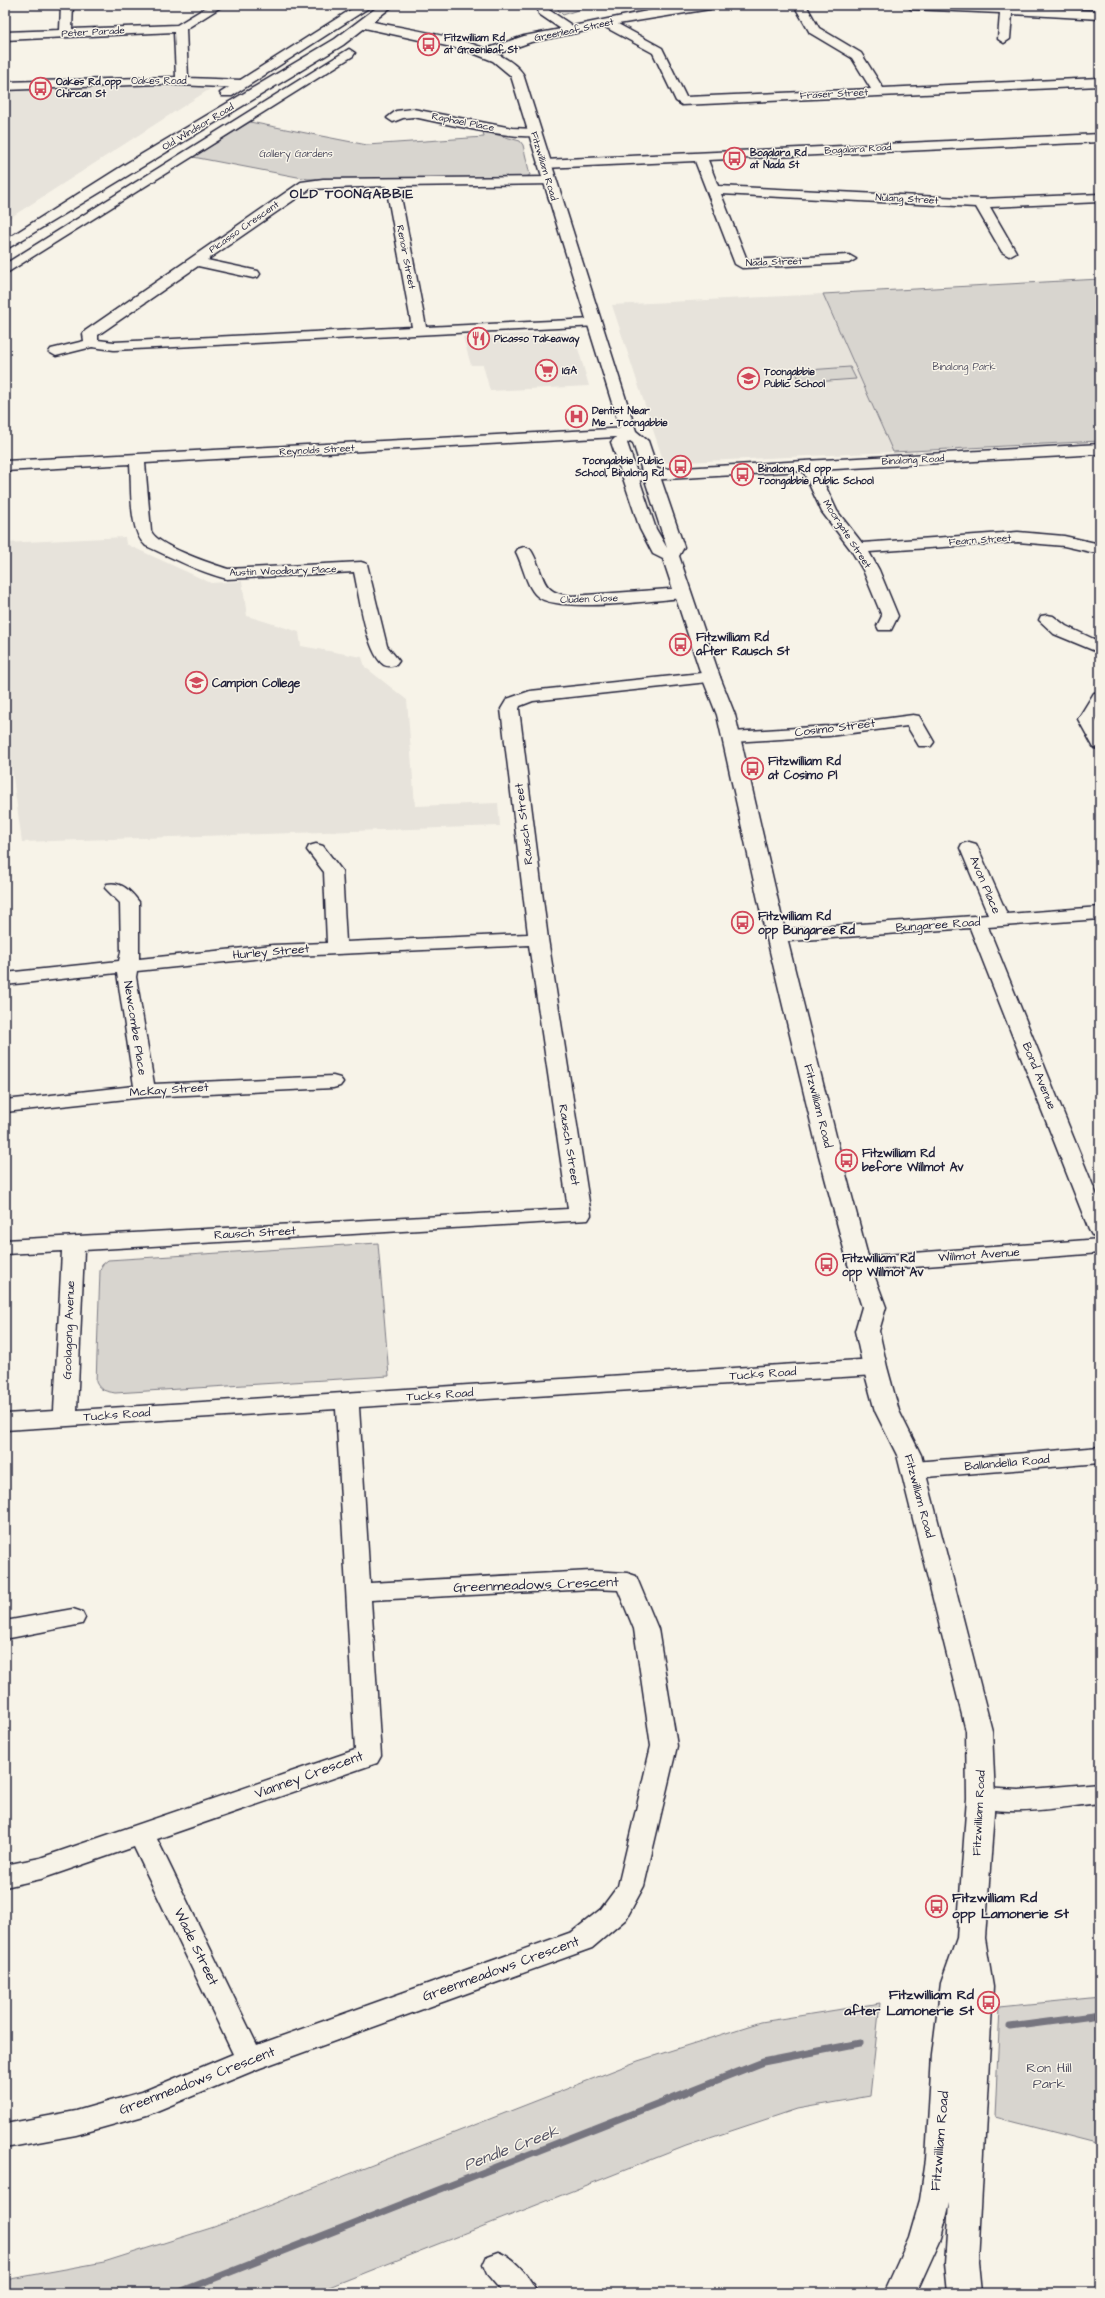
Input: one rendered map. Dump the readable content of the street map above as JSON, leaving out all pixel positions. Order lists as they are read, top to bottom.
{
  "streets": {
    "main road": ["Oakes Road", "Old Windsor Road", "Fitzwilliam Road"],
    "street": [
      "Greenleaf Street",
      "Peter Parade",
      "Fraser Street",
      "Raphael Place",
      "Bogalara Road",
      "Nulang Street",
      "Picasso Crescent",
      "Renoir Street",
      "Nada Street",
      "Reynolds Street",
      "Binalong Road",
      "Moorgate Street",
      "Fearn Street",
      "Austin Woodbury Place",
      "Cluden Close",
      "Cosimo Street",
      "Rausch Street",
      "Avon Place",
      "Bungaree Road",
      "Hurley Street",
      "Newcombe Place",
      "Bond Avenue",
      "McKay Street",
      "Willmot Avenue",
      "Goolagong Avenue",
      "Tucks Road",
      "Ballandella Road",
      "Greenmeadows Crescent",
      "Vianney Crescent",
      "Wade Street"
    ]
  },
  "crossings": [
    ["Greenleaf Street", "Fraser Street"],
    ["Greenleaf Street", "Fitzwilliam Road"],
    ["Oakes Road", "Old Windsor Road"],
    ["Raphael Place", "Fitzwilliam Road"],
    ["Old Windsor Road", "Fitzwilliam Road"],
    ["Bogalara Road", "Fitzwilliam Road"],
    ["Bogalara Road", "Nada Street"],
    ["Fitzwilliam Road", "Picasso Crescent"],
    ["Fitzwilliam Road", "Reynolds Street"],
    ["Fitzwilliam Road", "Binalong Road"],
    ["Fitzwilliam Road", "Cluden Close"],
    ["Fitzwilliam Road", "Cosimo Street"],
    ["Fitzwilliam Road", "Rausch Street"],
    ["Fitzwilliam Road", "Bungaree Road"],
    ["Fitzwilliam Road", "Willmot Avenue"],
    ["Fitzwilliam Road", "Tucks Road"],
    ["Fitzwilliam Road", "Ballandella Road"],
    ["Nulang Street", "Nada Street"],
    ["Picasso Crescent", "Renoir Street"],
    ["Reynolds Street", "Austin Woodbury Place"],
    ["Binalong Road", "Moorgate Street"],
    ["Moorgate Street", "Fearn Street"],
    ["Rausch Street", "Hurley Street"],
    ["Rausch Street", "Goolagong Avenue"],
    ["Avon Place", "Bungaree Road"],
    ["Bungaree Road", "Bond Avenue"],
    ["Hurley Street", "Newcombe Place"],
    ["Newcombe Place", "McKay Street"],
    ["Goolagong Avenue", "Tucks Road"],
    ["Tucks Road", "Vianney Crescent"],
    ["Greenmeadows Crescent", "Vianney Crescent"],
    ["Greenmeadows Crescent", "Wade Street"],
    ["Vianney Crescent", "Wade Street"]
  ],
  "districts": ["OLD TOONGABBIE"],
  "water": ["Pendle Creek"],
  "parks": ["Gallery Gardens", "Binalong Park", "Ron Hill Park"],
  "places": {
    "bus stop": [
      "Fitzwilliam Rd at Greenleaf St",
      "Oakes Rd opp Chircan St",
      "Bogalara Rd at Nada St",
      "Toongabbie Public School, Binalong Rd",
      "Binalong Rd opp Toongabbie Public School",
      "Fitzwilliam Rd after Rausch St",
      "Fitzwilliam Rd at Cosimo Pl",
      "Fitzwilliam Rd opp Bungaree Rd",
      "Fitzwilliam Rd before Willmot Av",
      "Fitzwilliam Rd opp Willmot Av",
      "Fitzwilliam Rd opp Lamonerie St",
      "Fitzwilliam Rd after Lamonerie St"
    ],
    "restaurant": ["Picasso Takeaway"],
    "supermarket": ["IGA"],
    "school or university": ["Toongabbie Public School", "Campion College"],
    "hospital": ["Dentist Near Me - Toongabbie"]
  }
}
